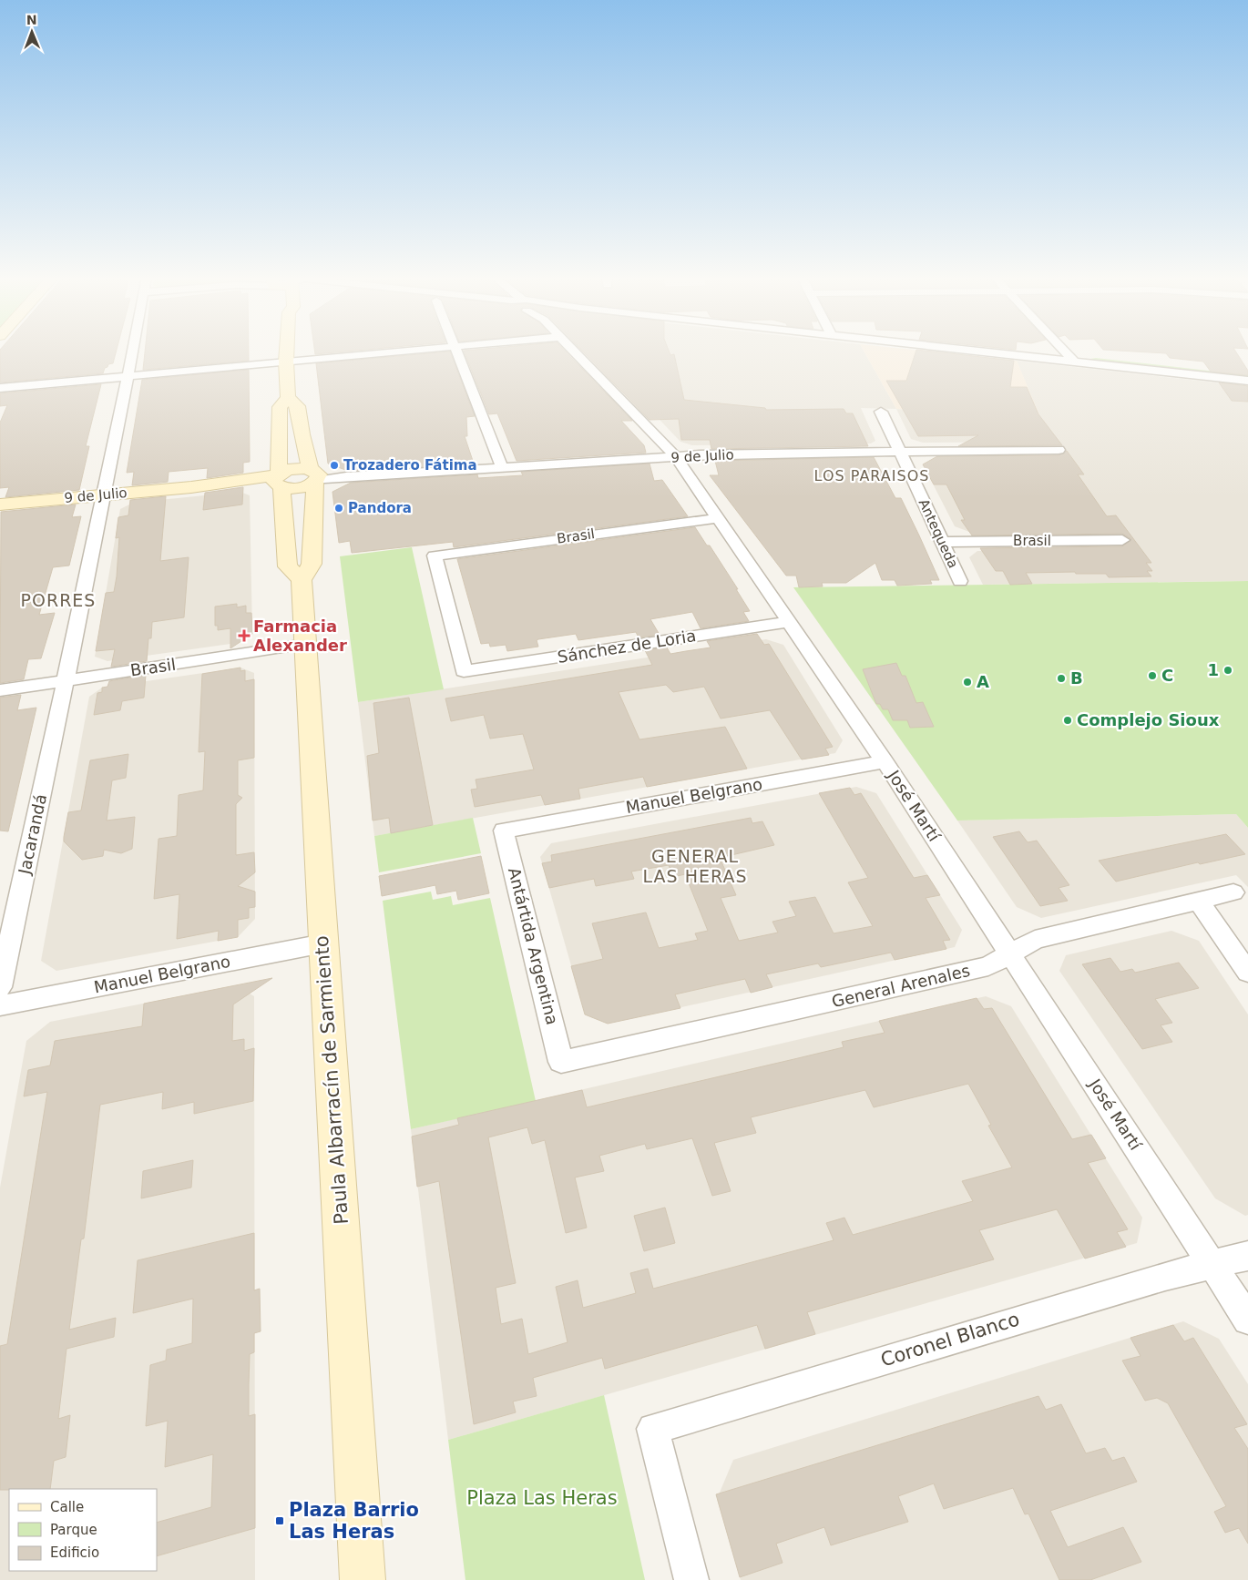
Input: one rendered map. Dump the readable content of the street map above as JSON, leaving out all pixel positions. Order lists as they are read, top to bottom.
{
  "streets": {
    "main road": ["9 de Julio", "Paula Albarracín de Sarmiento"],
    "street": [
      "Antequeda",
      "Brasil",
      "Sánchez de Loria",
      "Manuel Belgrano",
      "José Martí",
      "Jacarandá",
      "Antártida Argentina",
      "General Arenales",
      "Coronel Blanco"
    ]
  },
  "crossings": [
    ["9 de Julio", "Antequeda"],
    ["9 de Julio", "José Martí"],
    ["9 de Julio", "Jacarandá"],
    ["Antequeda", "Brasil"],
    ["Brasil", "Sánchez de Loria"],
    ["Brasil", "José Martí"],
    ["Brasil", "Jacarandá"],
    ["Brasil", "Paula Albarracín de Sarmiento"],
    ["Sánchez de Loria", "José Martí"],
    ["Manuel Belgrano", "José Martí"],
    ["Manuel Belgrano", "Antártida Argentina"],
    ["Manuel Belgrano", "Paula Albarracín de Sarmiento"],
    ["José Martí", "General Arenales"],
    ["José Martí", "Coronel Blanco"],
    ["Antártida Argentina", "General Arenales"]
  ],
  "districts": ["LOS PARAISOS", "PORRES", "GENERAL LAS HERAS"],
  "parks": ["Plaza Las Heras"],
  "places": {
    "other": [
      "Trozadero Fátima",
      "Pandora",
      "1",
      "C",
      "B",
      "A",
      "Complejo Sioux"
    ],
    "health": ["Farmacia Alexander"],
    "transit": ["Plaza Barrio Las Heras"]
  },
  "legend": ["Calle", "Parque", "Edificio"],
  "north": "top"
}
